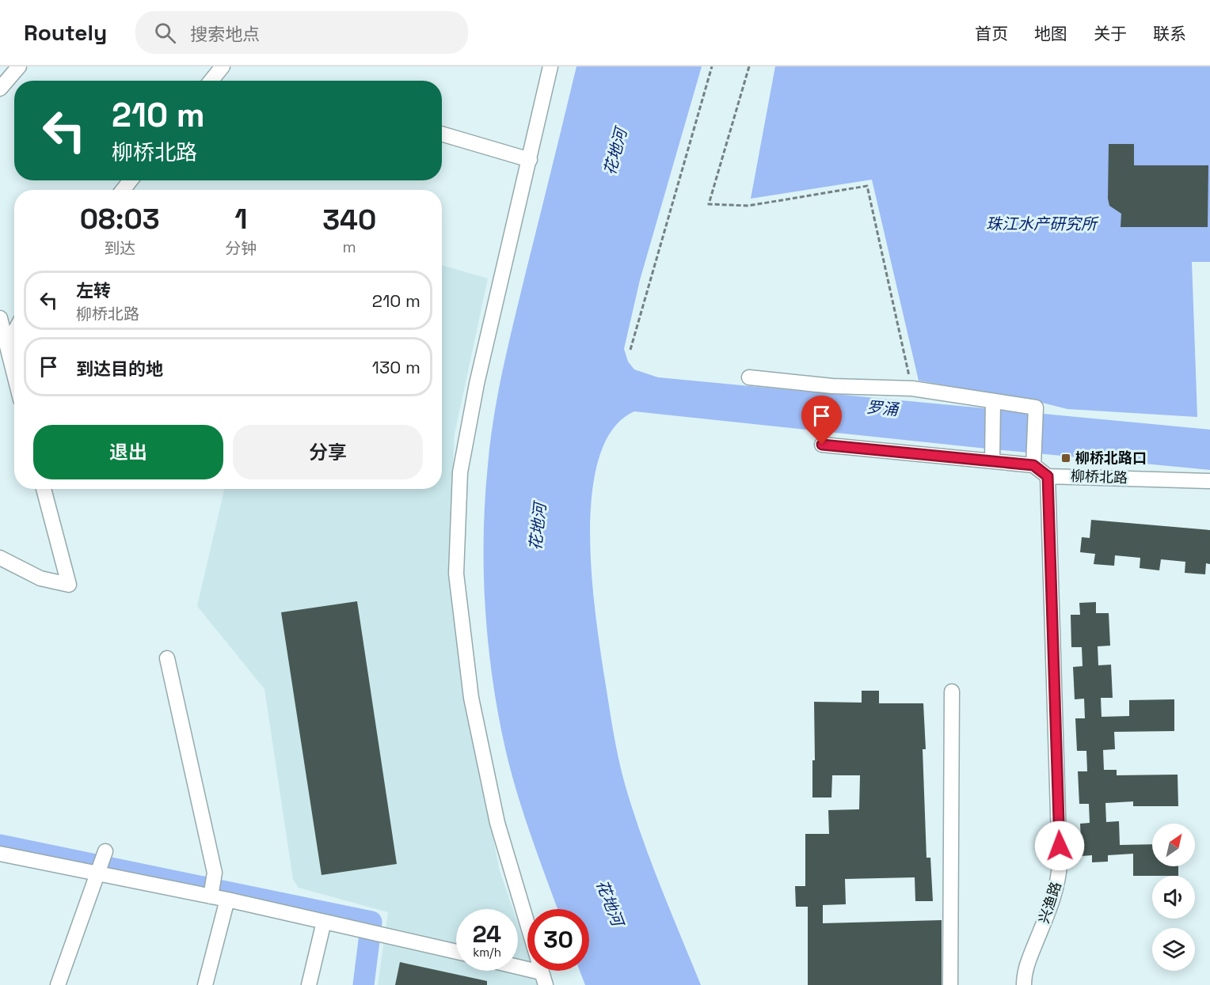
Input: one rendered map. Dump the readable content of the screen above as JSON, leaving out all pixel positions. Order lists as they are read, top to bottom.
{
  "streets": {
    "street": ["柳桥北路", "兴渔路"]
  },
  "crossings": [
    ["柳桥北路", "兴渔路"]
  ],
  "water": ["花地河", "珠江水产研究所", "罗涌"],
  "places": {
    "transit": ["柳桥北路口"]
  },
  "north": "top right",
  "page": {
    "header": "Routely",
    "search": "搜索地点",
    "nav": [
      "首页",
      "地图",
      "关于",
      "联系"
    ],
    "turn": ["210 m", "柳桥北路"],
    "eta": [
      "08:03",
      "到达",
      "1",
      "分钟",
      "340",
      "m"
    ],
    "list": [
      {
        "name": "左转",
        "note": "柳桥北路",
        "value": "210 m"
      },
      {
        "name": "到达目的地",
        "value": "130 m"
      }
    ],
    "buttons": ["退出", "分享"],
    "speed": "24 km/h",
    "limit": "30"
  }
}
